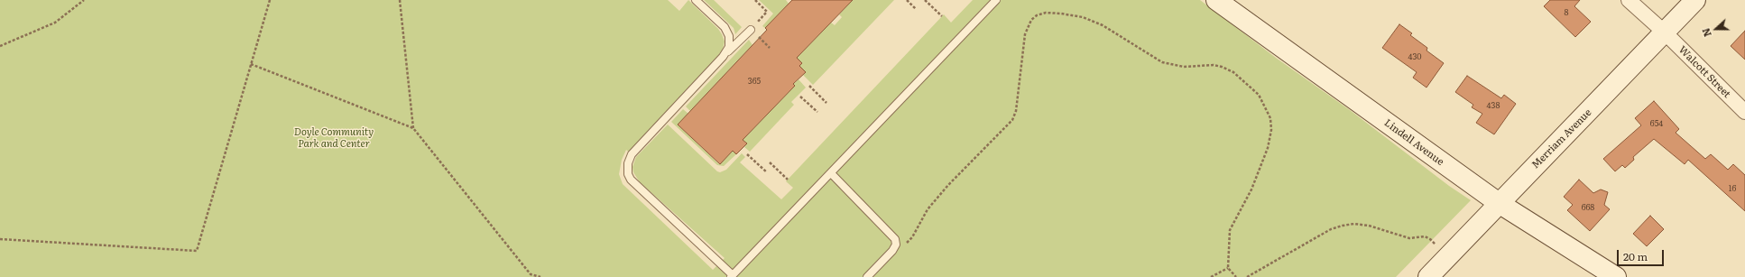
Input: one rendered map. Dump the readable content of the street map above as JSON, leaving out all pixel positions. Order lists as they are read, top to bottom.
{
  "streets": {
    "street": ["Walcott Street", "Merriam Avenue", "Lindell Avenue"]
  },
  "crossings": [
    ["Walcott Street", "Merriam Avenue"],
    ["Merriam Avenue", "Lindell Avenue"]
  ],
  "parks": ["Doyle Community Park and Center"],
  "house_numbers": [
    "8",
    "430",
    "365",
    "438",
    "654",
    "16",
    "668"
  ],
  "scale_bar": "20 m",
  "north": "left"
}
